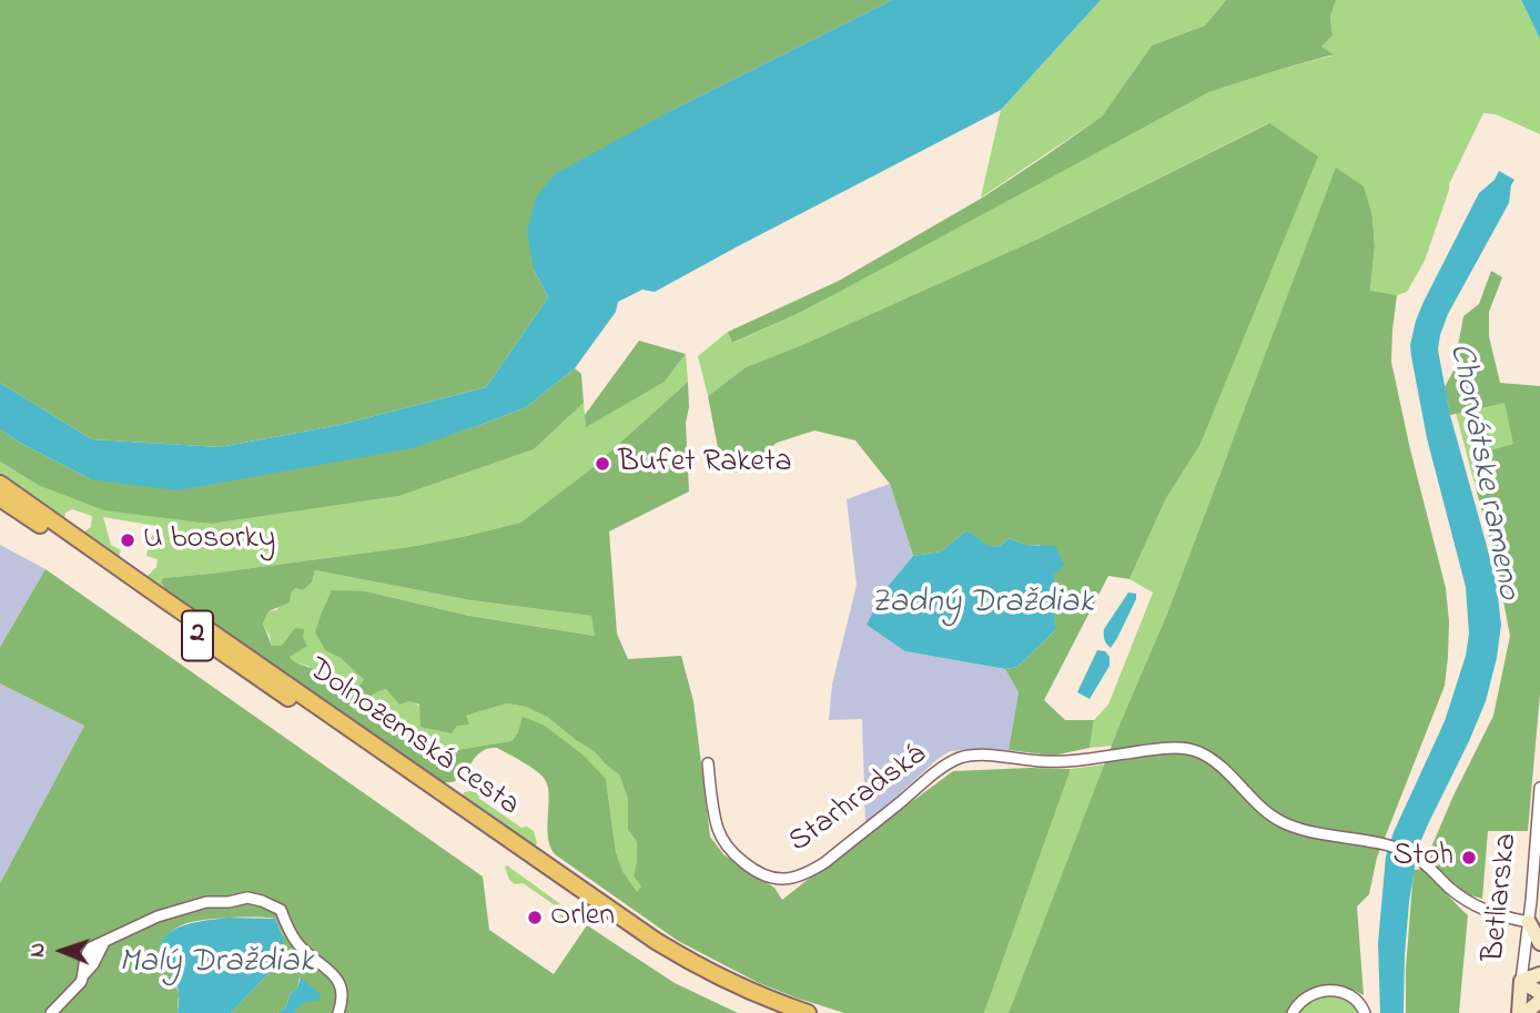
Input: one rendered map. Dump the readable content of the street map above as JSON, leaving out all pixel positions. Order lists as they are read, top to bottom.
{
  "streets": {
    "main road": ["2", "Dolnozemská cesta"],
    "street": ["Starhradská", "Betliarska"]
  },
  "crossings": [
    ["Starhradská", "Betliarska"]
  ],
  "water": ["Chorvátske rameno", "Zadný Draždiak", "Malý Draždiak"],
  "places": [
    "Bufet Raketa",
    "U bosorky",
    "Stoh",
    "Orlen"
  ],
  "north": "left"
}
